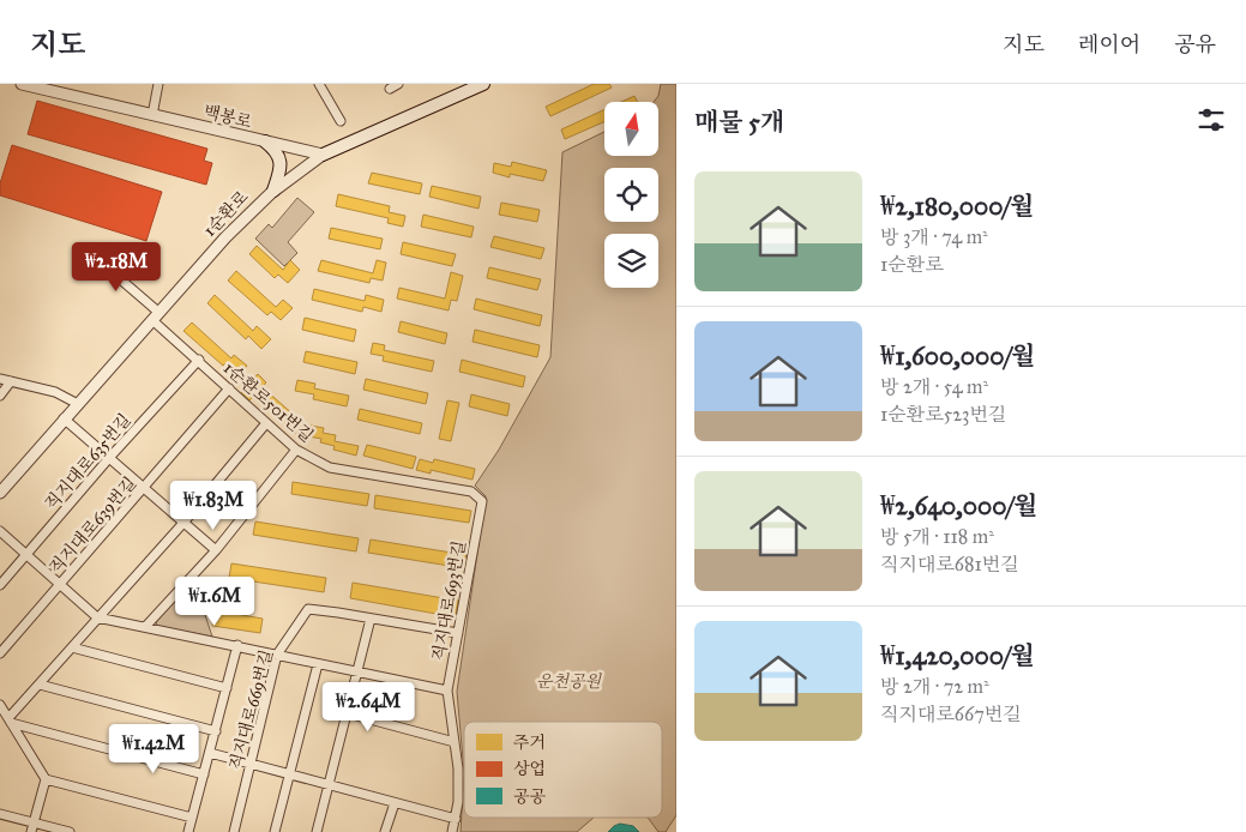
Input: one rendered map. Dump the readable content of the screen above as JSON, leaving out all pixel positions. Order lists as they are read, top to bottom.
{
  "streets": {
    "main road": ["1순환로"],
    "street": [
      "백봉로",
      "1순환로501번길",
      "직지대로635번길",
      "직지대로639번길",
      "직지대로693번길",
      "직지대로669번길"
    ]
  },
  "crossings": [
    ["백봉로", "1순환로"],
    ["1순환로", "1순환로501번길"],
    ["1순환로501번길", "직지대로635번길"],
    ["1순환로501번길", "직지대로639번길"],
    ["1순환로501번길", "직지대로693번길"],
    ["직지대로693번길", "직지대로669번길"]
  ],
  "parks": ["운천공원"],
  "legend": ["주거", "상업", "공공"],
  "north": "top",
  "page": {
    "header": "지도",
    "nav": ["지도", "레이어", "공유"],
    "heading": "매물 5개",
    "list": [
      {
        "name": "₩2,180,000/월",
        "note": "방 3개 · 74 m² · 1순환로"
      },
      {
        "name": "₩1,600,000/월",
        "note": "방 2개 · 54 m² · 1순환로523번길"
      },
      {
        "name": "₩2,640,000/월",
        "note": "방 5개 · 118 m² · 직지대로681번길"
      },
      {
        "name": "₩1,420,000/월",
        "note": "방 2개 · 72 m² · 직지대로667번길"
      }
    ],
    "price": [
      "₩2.18M",
      "₩1.83M",
      "₩1.6M",
      "₩2.64M",
      "₩1.42M"
    ]
  }
}
